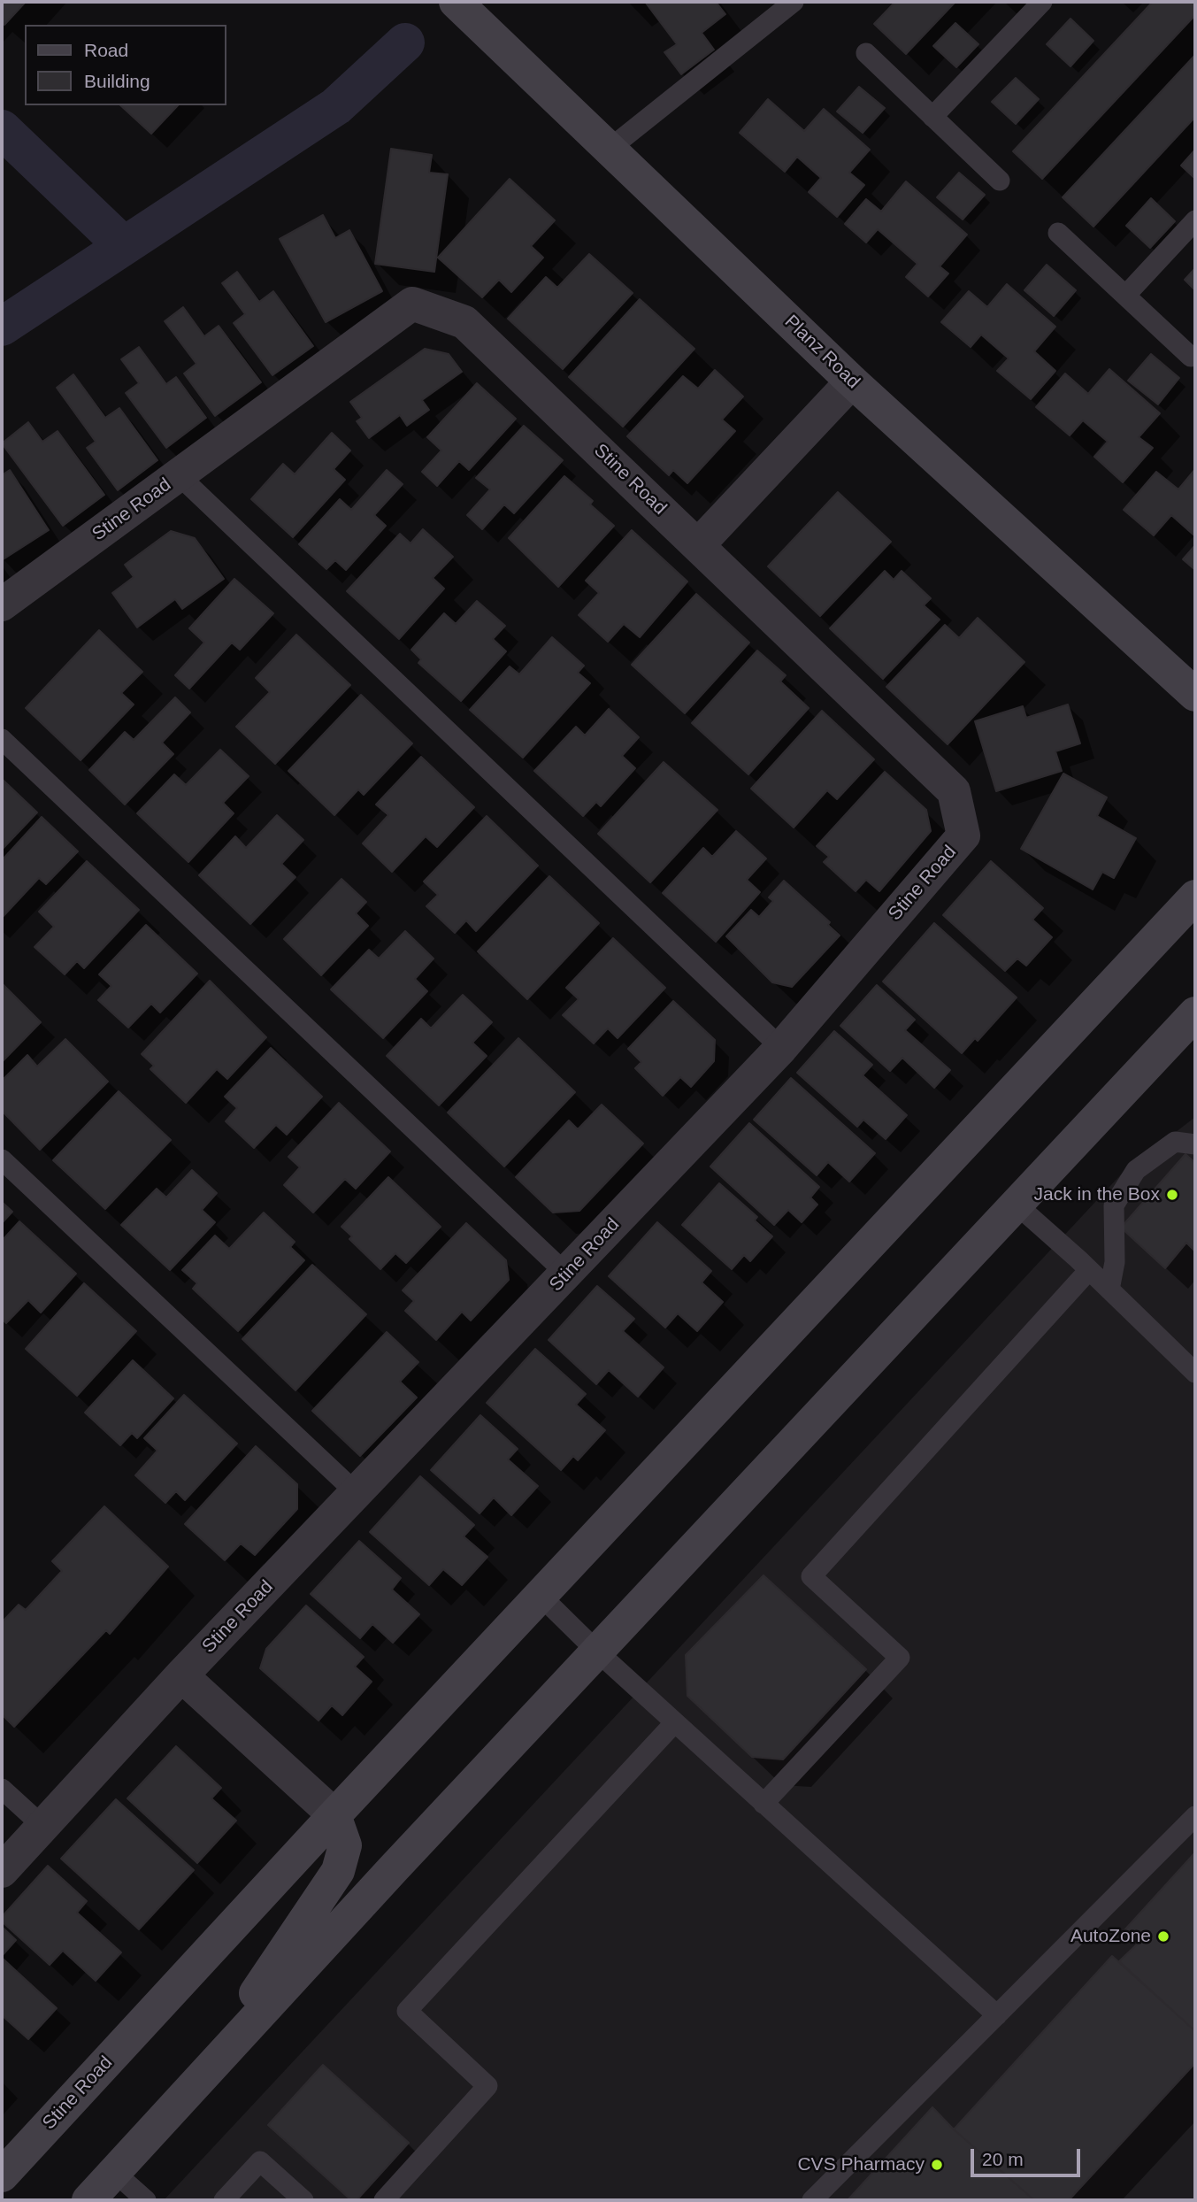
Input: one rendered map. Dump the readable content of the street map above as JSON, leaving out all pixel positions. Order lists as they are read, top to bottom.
{
  "streets": {
    "main road": ["Planz Road", "Stine Road"]
  },
  "places": ["Jack in the Box", "AutoZone", "CVS Pharmacy"],
  "legend": ["Road", "Building"],
  "scale_bar": "20 m"
}
